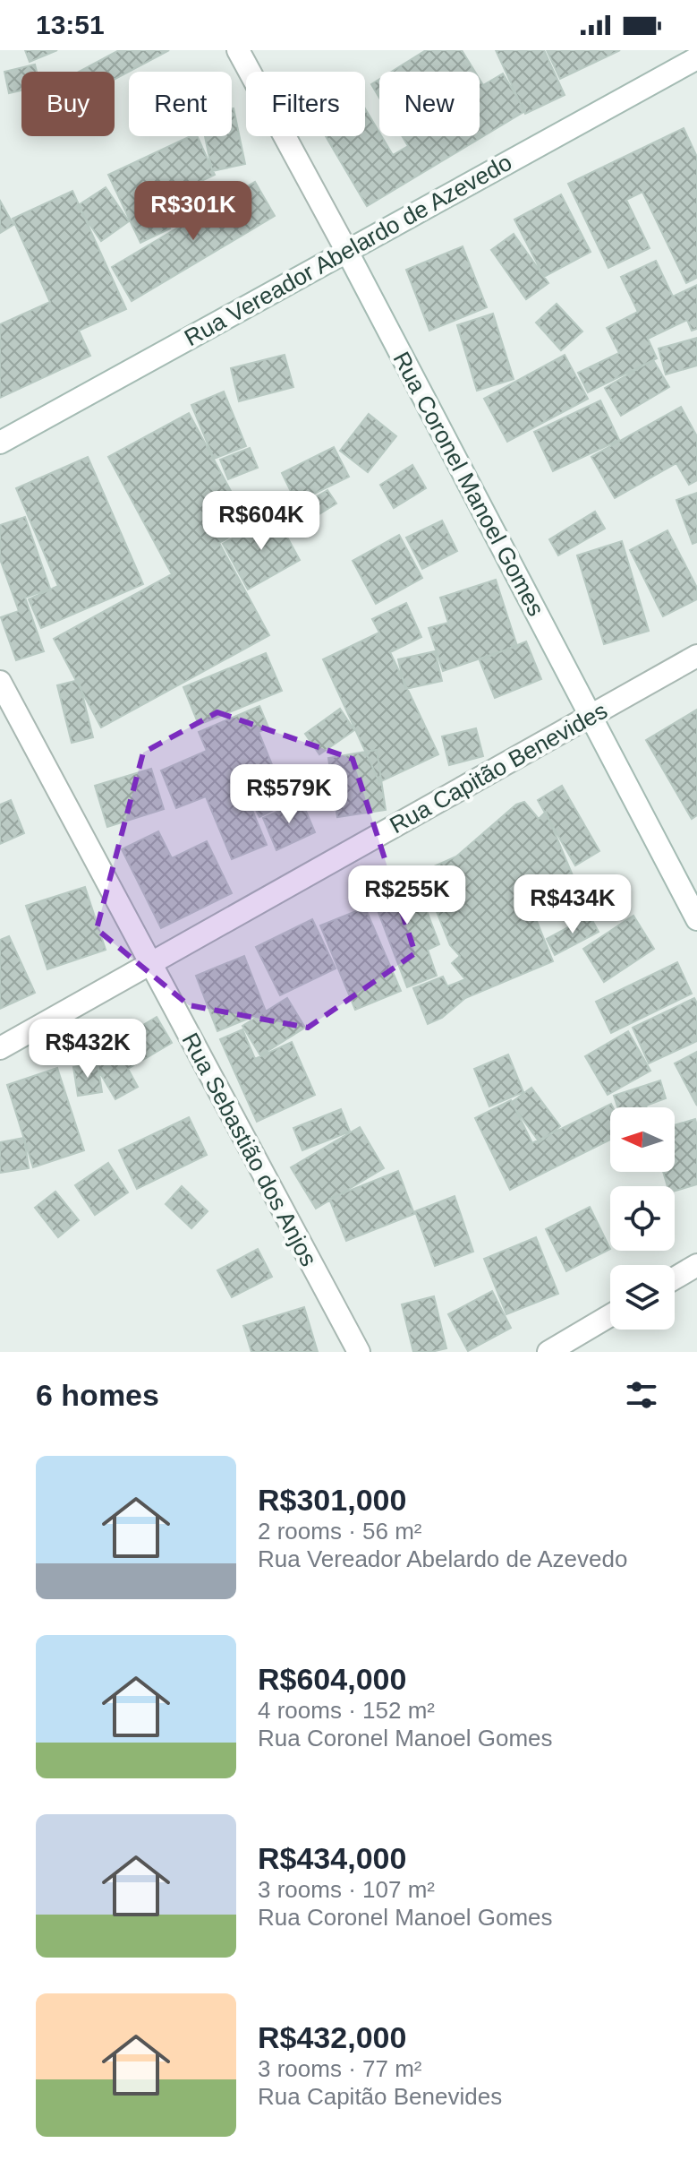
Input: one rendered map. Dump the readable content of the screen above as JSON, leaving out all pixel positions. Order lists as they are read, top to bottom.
{
  "streets": {
    "street": [
      "Rua Vereador Abelardo de Azevedo",
      "Rua Coronel Manoel Gomes",
      "Rua Capitão Benevides",
      "Rua Sebastião dos Anjos"
    ]
  },
  "crossings": [
    ["Rua Vereador Abelardo de Azevedo", "Rua Coronel Manoel Gomes"],
    ["Rua Coronel Manoel Gomes", "Rua Capitão Benevides"],
    ["Rua Capitão Benevides", "Rua Sebastião dos Anjos"]
  ],
  "north": "left",
  "page": {
    "status": "13:51",
    "chip": [
      "Buy",
      "Rent",
      "Filters",
      "New"
    ],
    "price": [
      "R$301K",
      "R$604K",
      "R$579K",
      "R$255K",
      "R$434K",
      "R$432K"
    ],
    "heading": "6 homes",
    "list": [
      {
        "name": "R$301,000",
        "note": "2 rooms · 56 m² · Rua Vereador Abelardo de Azevedo"
      },
      {
        "name": "R$604,000",
        "note": "4 rooms · 152 m² · Rua Coronel Manoel Gomes"
      },
      {
        "name": "R$434,000",
        "note": "3 rooms · 107 m² · Rua Coronel Manoel Gomes"
      },
      {
        "name": "R$432,000",
        "note": "3 rooms · 77 m² · Rua Capitão Benevides"
      }
    ]
  }
}
